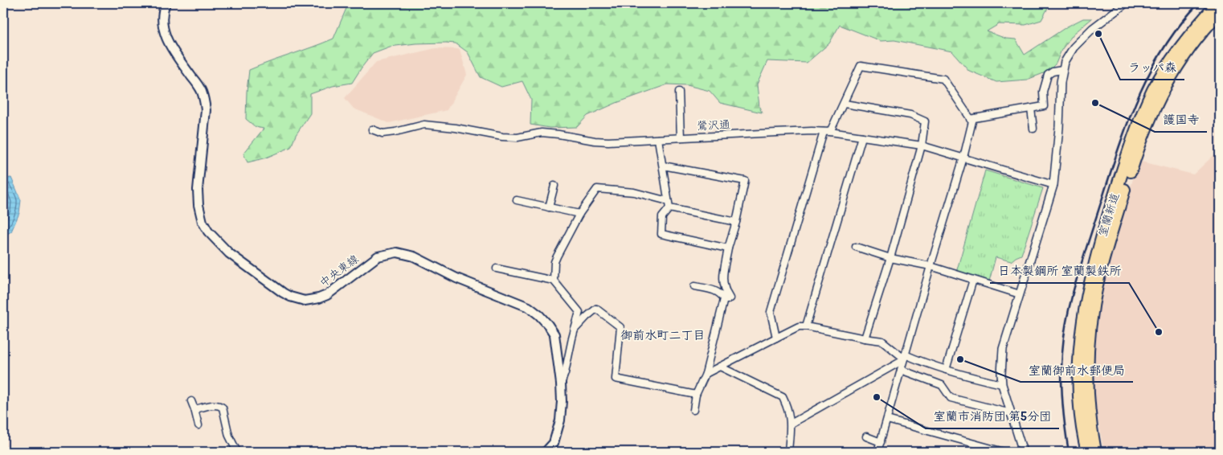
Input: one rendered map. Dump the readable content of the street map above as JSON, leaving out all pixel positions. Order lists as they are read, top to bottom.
{
  "streets": {
    "highway": ["室蘭新道"],
    "main road": ["中央東線"],
    "street": ["鶯沢通"]
  },
  "districts": ["御前水町二丁目"],
  "places": [
    "ラッパ森",
    "護国寺",
    "日本製鋼所 室蘭製鉄所",
    "室蘭御前水郵便局",
    "室蘭市消防団 第5分団"
  ]
}
